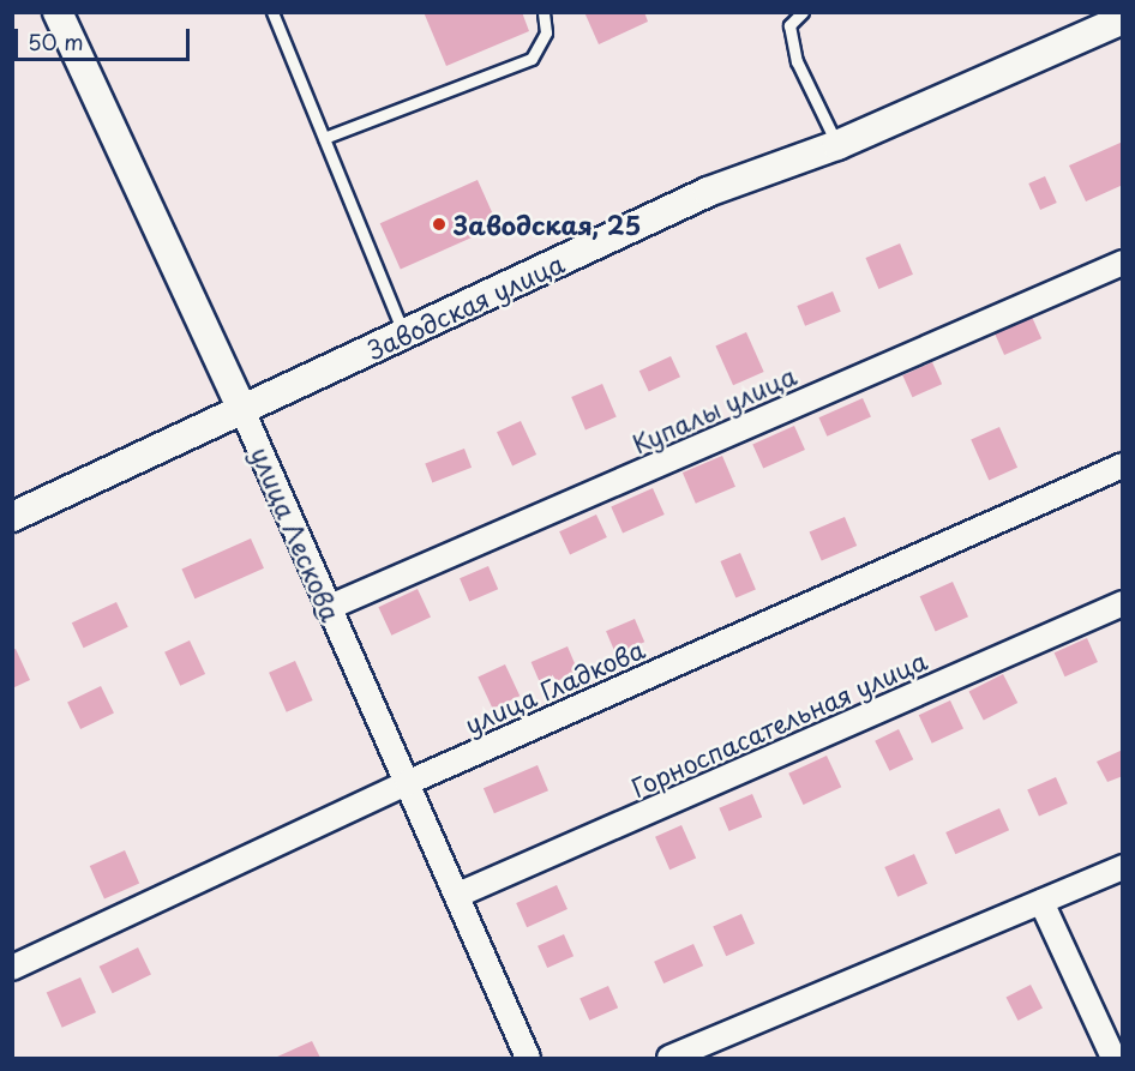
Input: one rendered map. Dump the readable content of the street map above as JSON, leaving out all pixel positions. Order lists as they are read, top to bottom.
{
  "streets": {
    "street": [
      "Заводская улица",
      "Купалы улица",
      "улица Лескова",
      "улица Гладкова",
      "Горноспасательная улица"
    ]
  },
  "crossings": [
    ["Заводская улица", "улица Лескова"],
    ["Купалы улица", "улица Лескова"],
    ["улица Лескова", "улица Гладкова"],
    ["улица Лескова", "Горноспасательная улица"]
  ],
  "places": ["Заводская, 25"],
  "scale_bar": "50 m"
}
